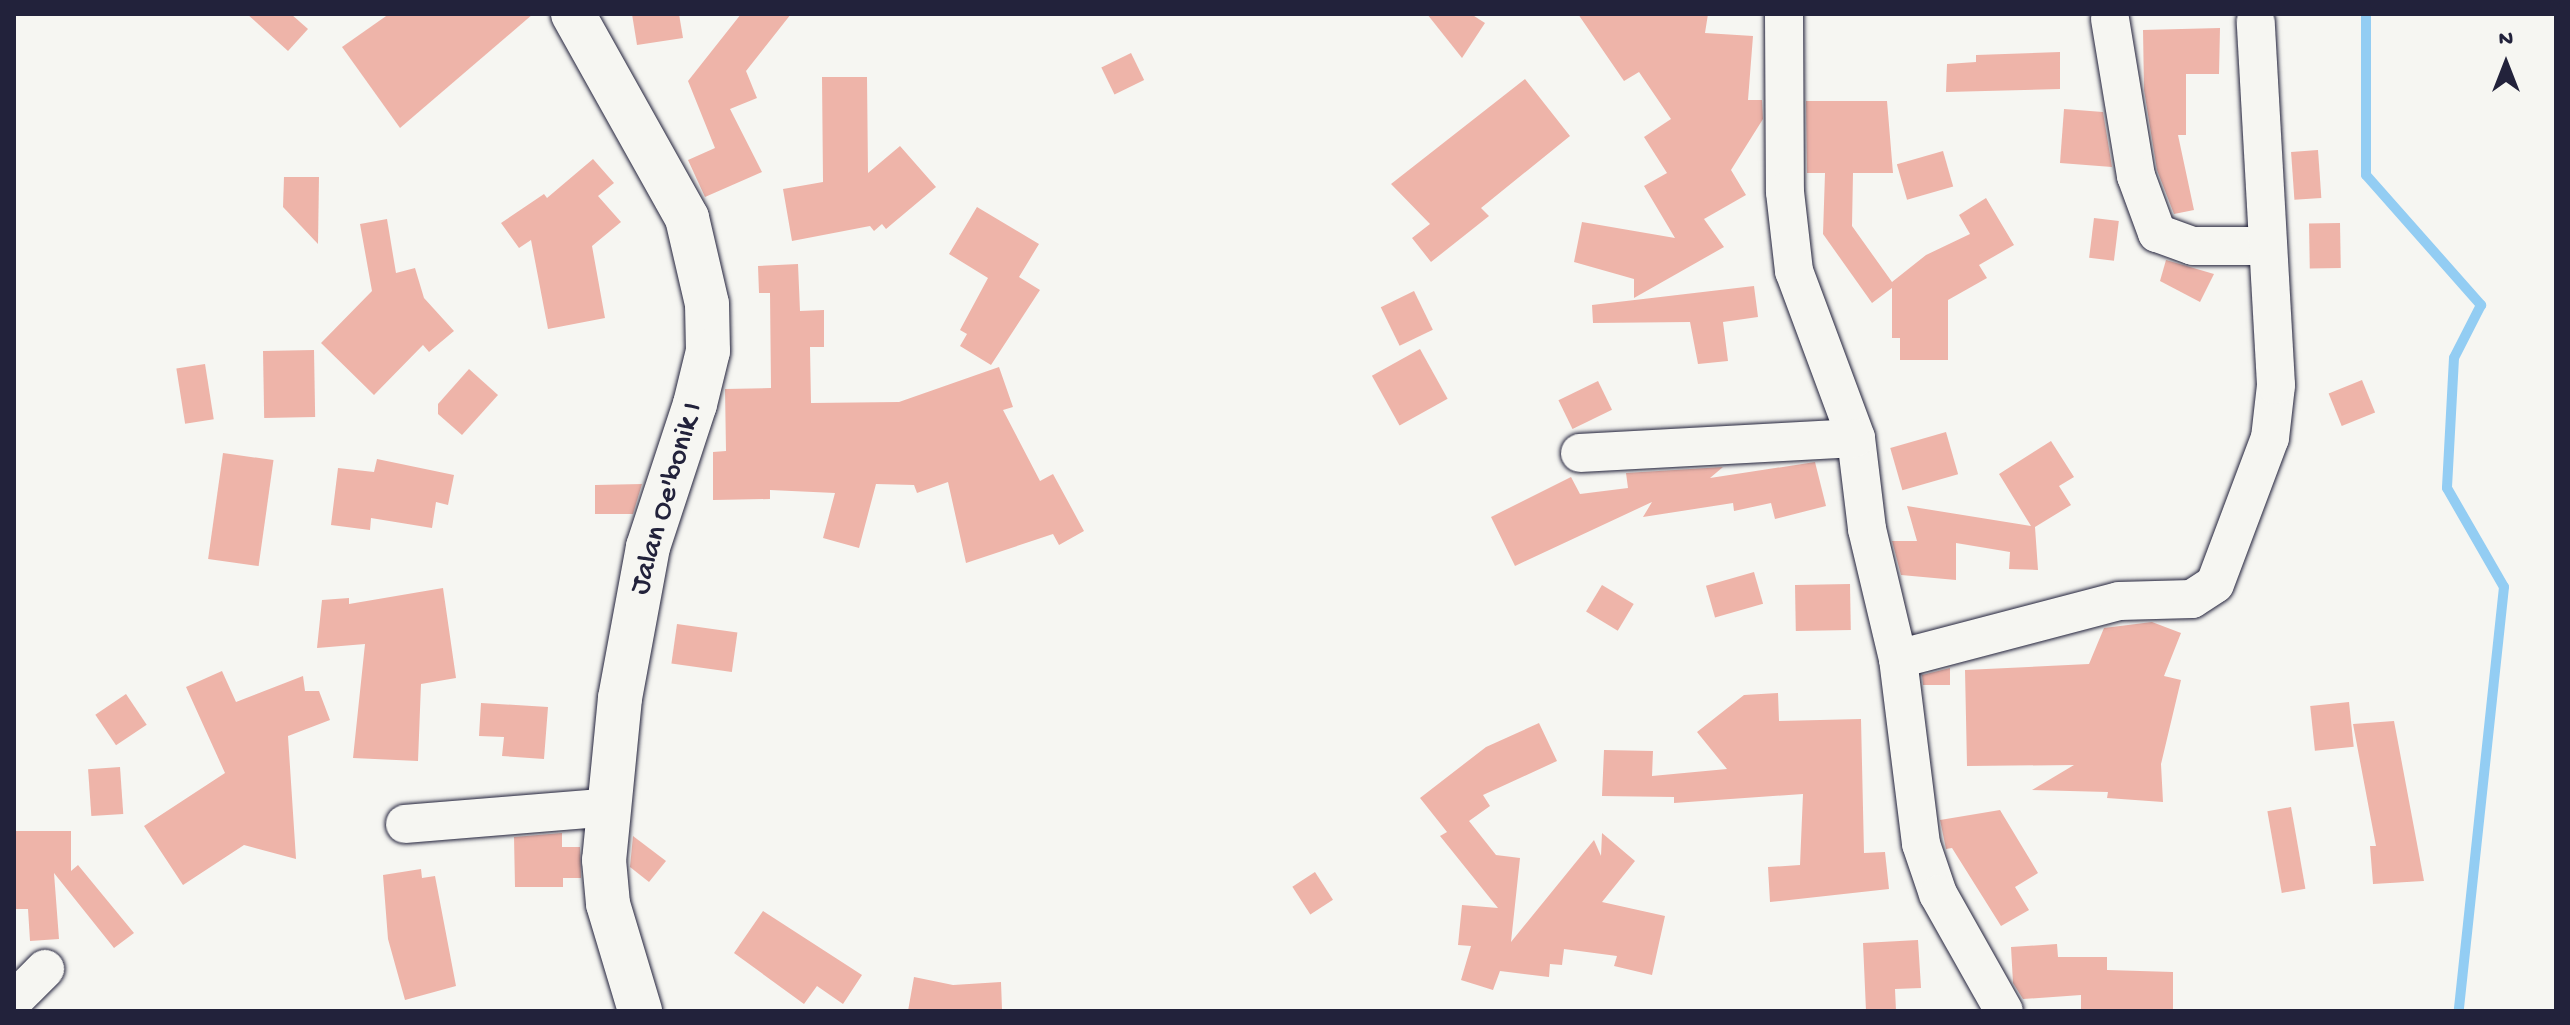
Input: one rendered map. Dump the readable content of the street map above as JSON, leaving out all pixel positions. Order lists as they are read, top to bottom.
{
  "streets": {
    "street": ["Jalan Oe'bonik I"]
  },
  "north": "top"
}
